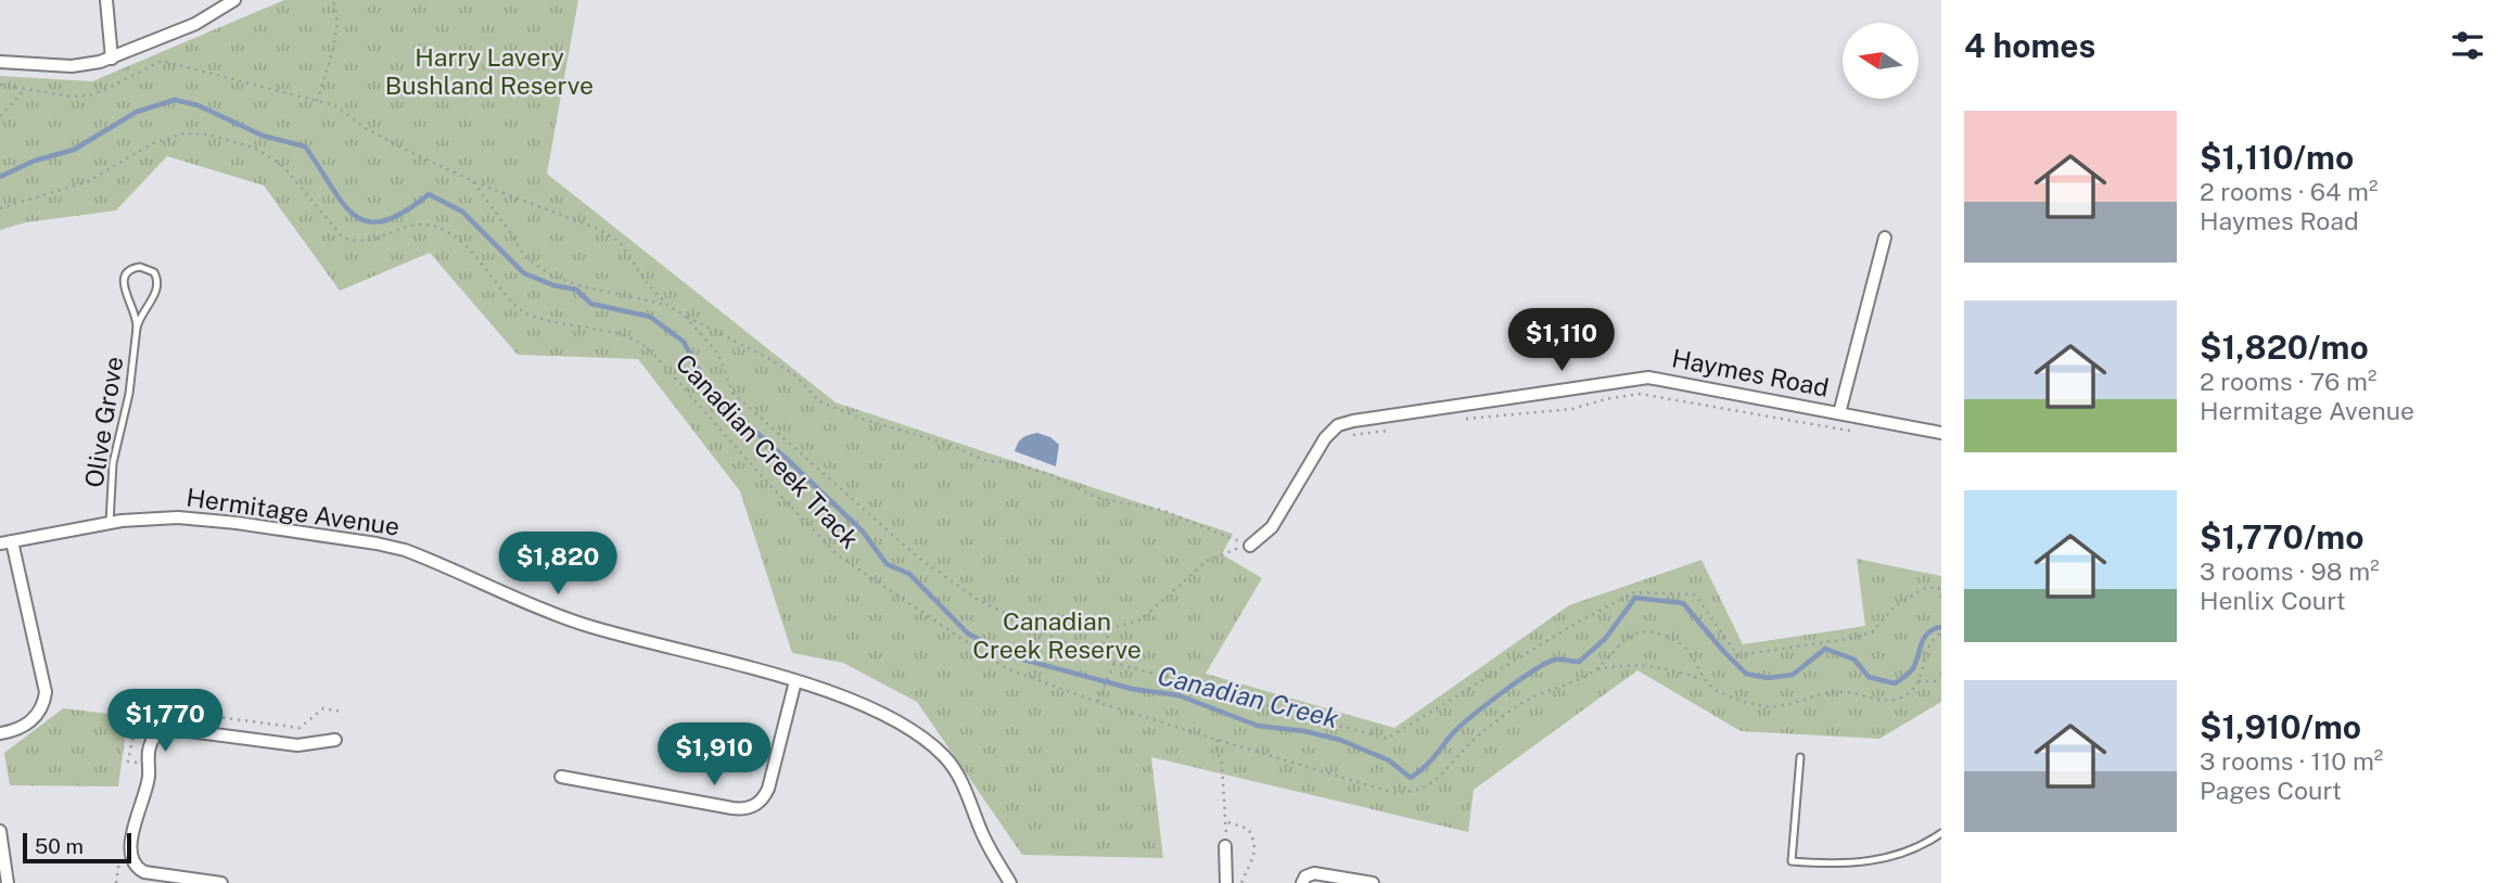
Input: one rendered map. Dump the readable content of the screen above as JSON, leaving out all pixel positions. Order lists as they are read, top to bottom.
{
  "streets": {
    "street": ["Haymes Road", "Hermitage Avenue"],
    "lane": ["Olive Grove"],
    "path": ["Canadian Creek Track"]
  },
  "crossings": [
    ["Olive Grove", "Hermitage Avenue"]
  ],
  "water": ["Canadian Creek"],
  "parks": ["Harry Lavery Bushland Reserve", "Canadian Creek Reserve"],
  "scale_bar": "50 m",
  "north": "left",
  "page": {
    "heading": "4 homes",
    "list": [
      {
        "name": "$1,110/mo",
        "note": "2 rooms · 64 m² · Haymes Road"
      },
      {
        "name": "$1,820/mo",
        "note": "2 rooms · 76 m² · Hermitage Avenue"
      },
      {
        "name": "$1,770/mo",
        "note": "3 rooms · 98 m² · Henlix Court"
      },
      {
        "name": "$1,910/mo",
        "note": "3 rooms · 110 m² · Pages Court"
      }
    ],
    "price": [
      "$1,110",
      "$1,820",
      "$1,770",
      "$1,910"
    ],
    "scale": "50 m"
  }
}
